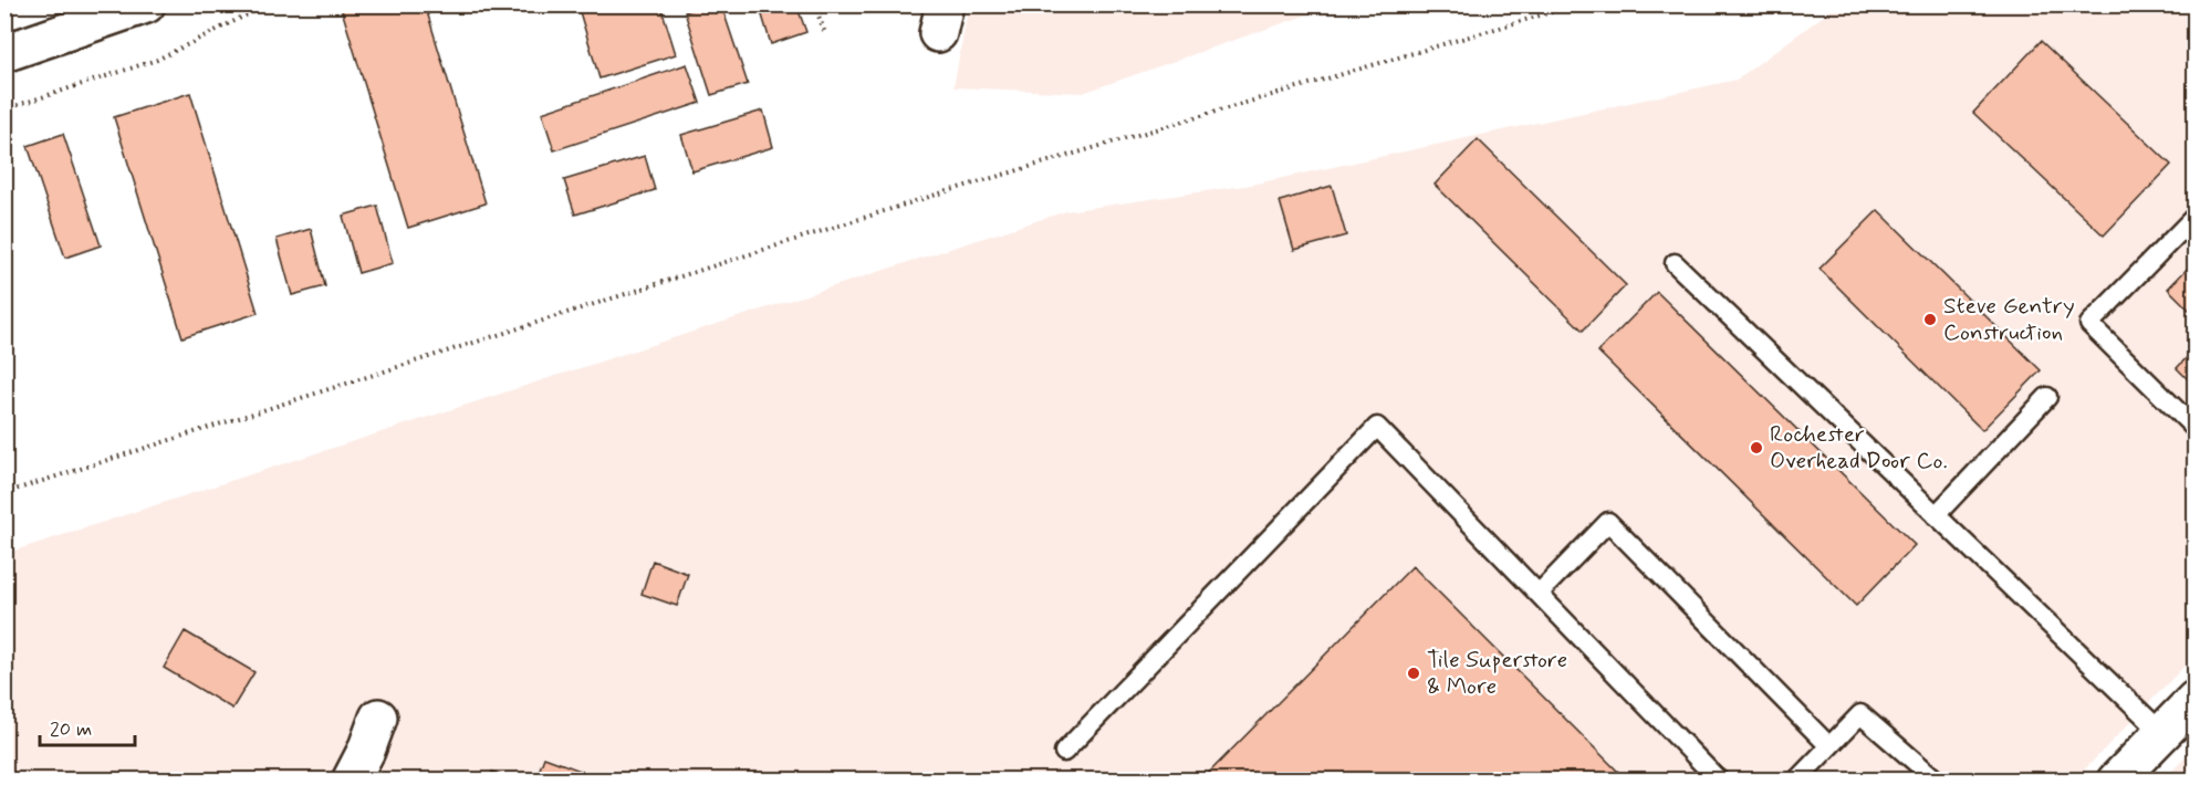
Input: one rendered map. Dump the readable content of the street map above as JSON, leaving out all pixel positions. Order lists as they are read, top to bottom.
{
  "places": ["Steve Gentry Construction", "Rochester Overhead Door Co.", "Tile Superstore & More"],
  "scale_bar": "20 m"
}
